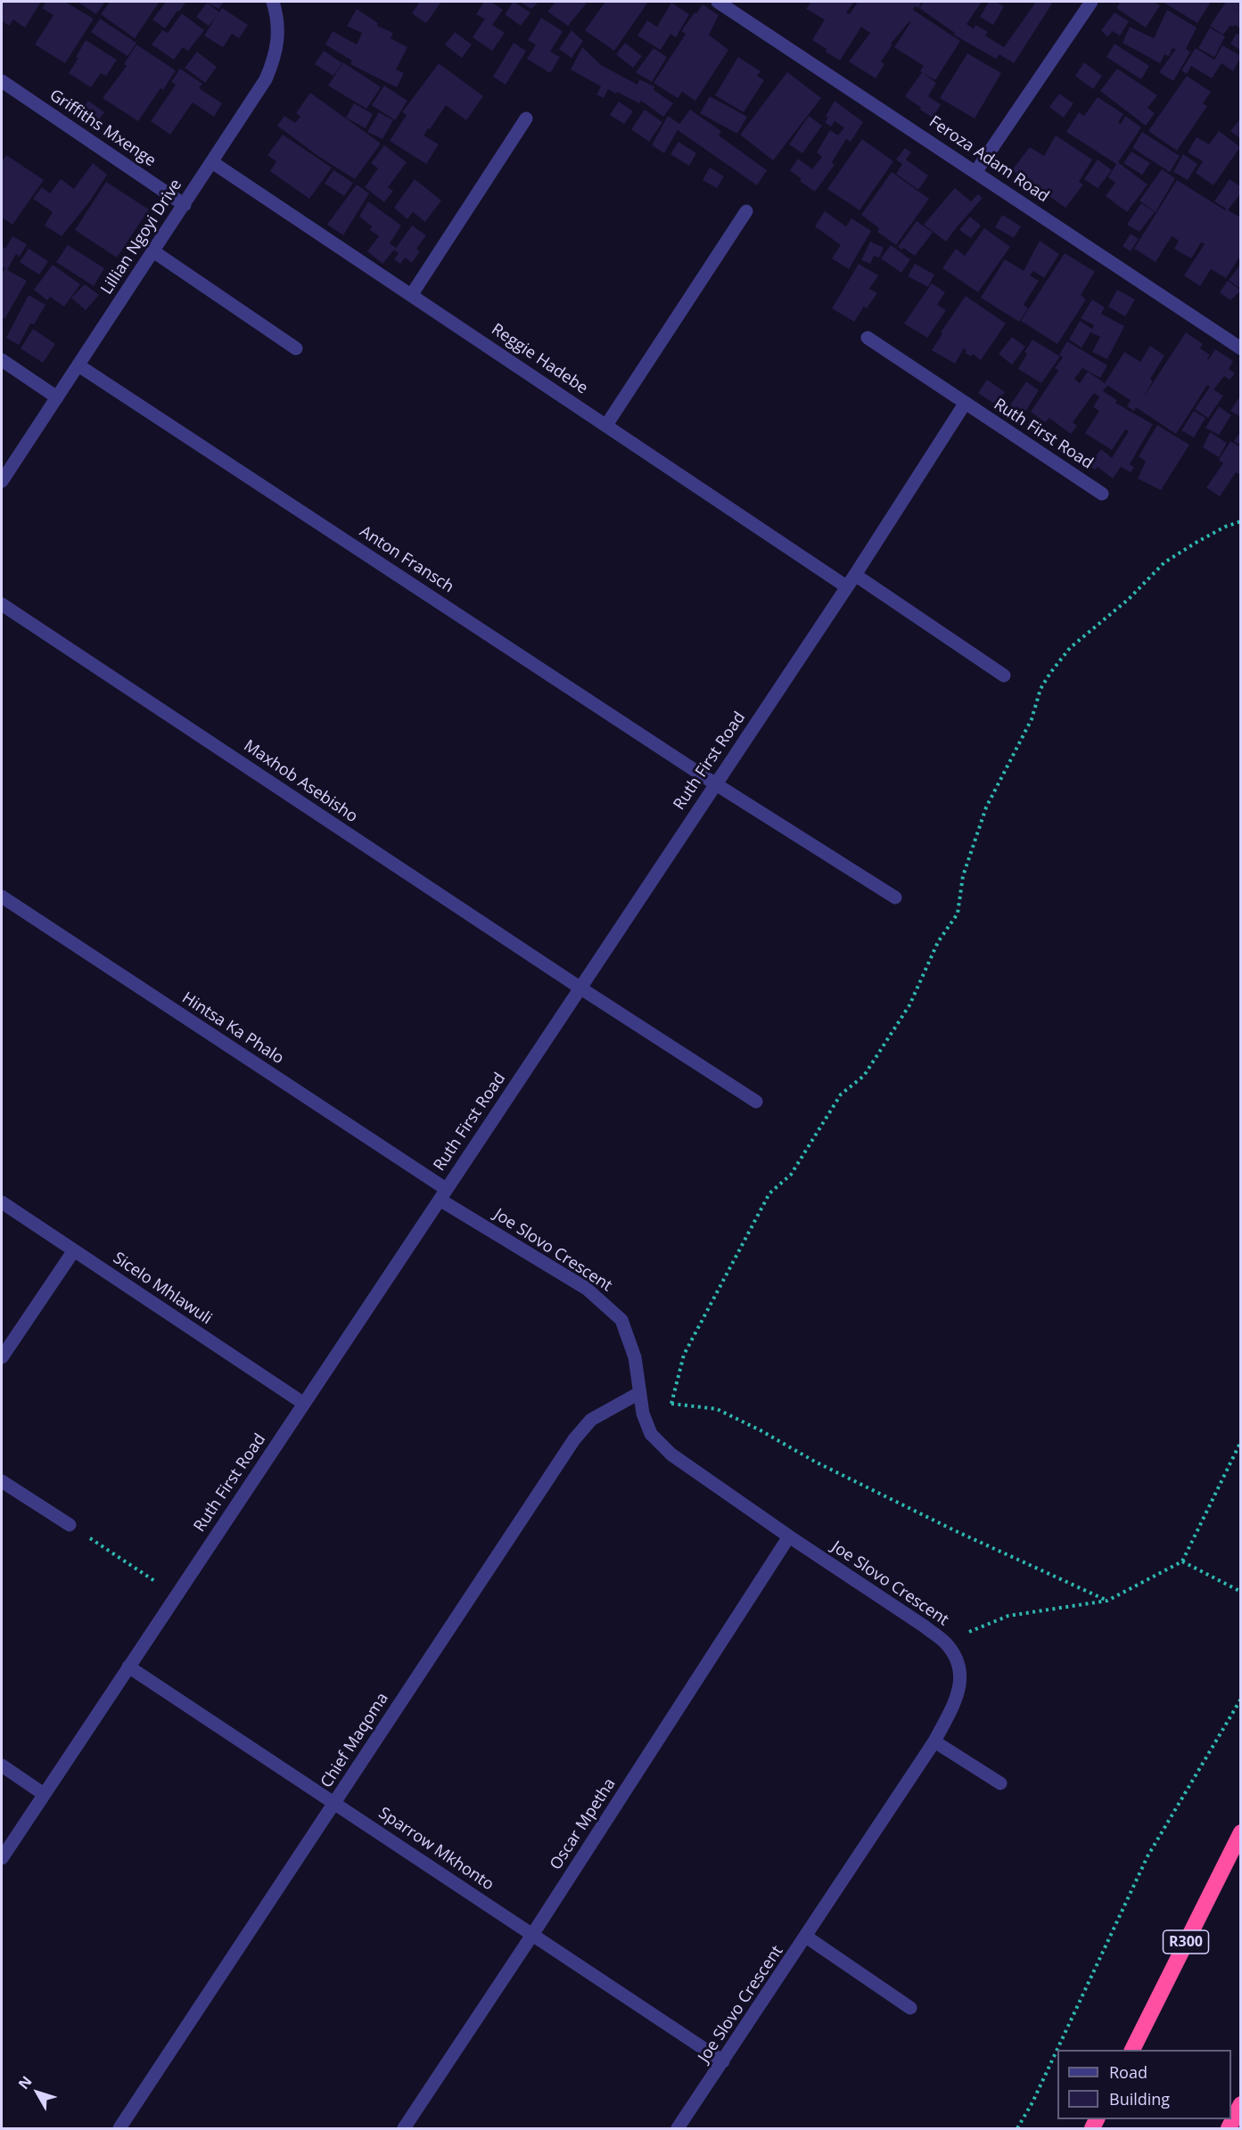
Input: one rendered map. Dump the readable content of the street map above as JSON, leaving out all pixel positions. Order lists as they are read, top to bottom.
{
  "streets": {
    "highway": ["R300"],
    "street": [
      "Griffiths Mxenge",
      "Feroza Adam Road",
      "Lillian Ngoyi Drive",
      "Reggie Hadebe",
      "Ruth First Road",
      "Anton Fransch",
      "Maxhob Asebisho",
      "Hintsa Ka Phalo",
      "Joe Slovo Crescent",
      "Sicelo Mhlawuli",
      "Chief Maqoma",
      "Oscar Mpetha",
      "Sparrow Mkhonto"
    ]
  },
  "crossings": [
    ["Griffiths Mxenge", "Lillian Ngoyi Drive"],
    ["Lillian Ngoyi Drive", "Reggie Hadebe"],
    ["Lillian Ngoyi Drive", "Anton Fransch"],
    ["Reggie Hadebe", "Ruth First Road"],
    ["Ruth First Road", "Anton Fransch"],
    ["Ruth First Road", "Maxhob Asebisho"],
    ["Ruth First Road", "Hintsa Ka Phalo"],
    ["Ruth First Road", "Joe Slovo Crescent"],
    ["Ruth First Road", "Sicelo Mhlawuli"],
    ["Ruth First Road", "Sparrow Mkhonto"],
    ["Hintsa Ka Phalo", "Joe Slovo Crescent"],
    ["Joe Slovo Crescent", "Chief Maqoma"],
    ["Joe Slovo Crescent", "Oscar Mpetha"],
    ["Joe Slovo Crescent", "Sparrow Mkhonto"],
    ["Chief Maqoma", "Sparrow Mkhonto"],
    ["Oscar Mpetha", "Sparrow Mkhonto"]
  ],
  "legend": ["Road", "Building"],
  "north": "top left"
}
